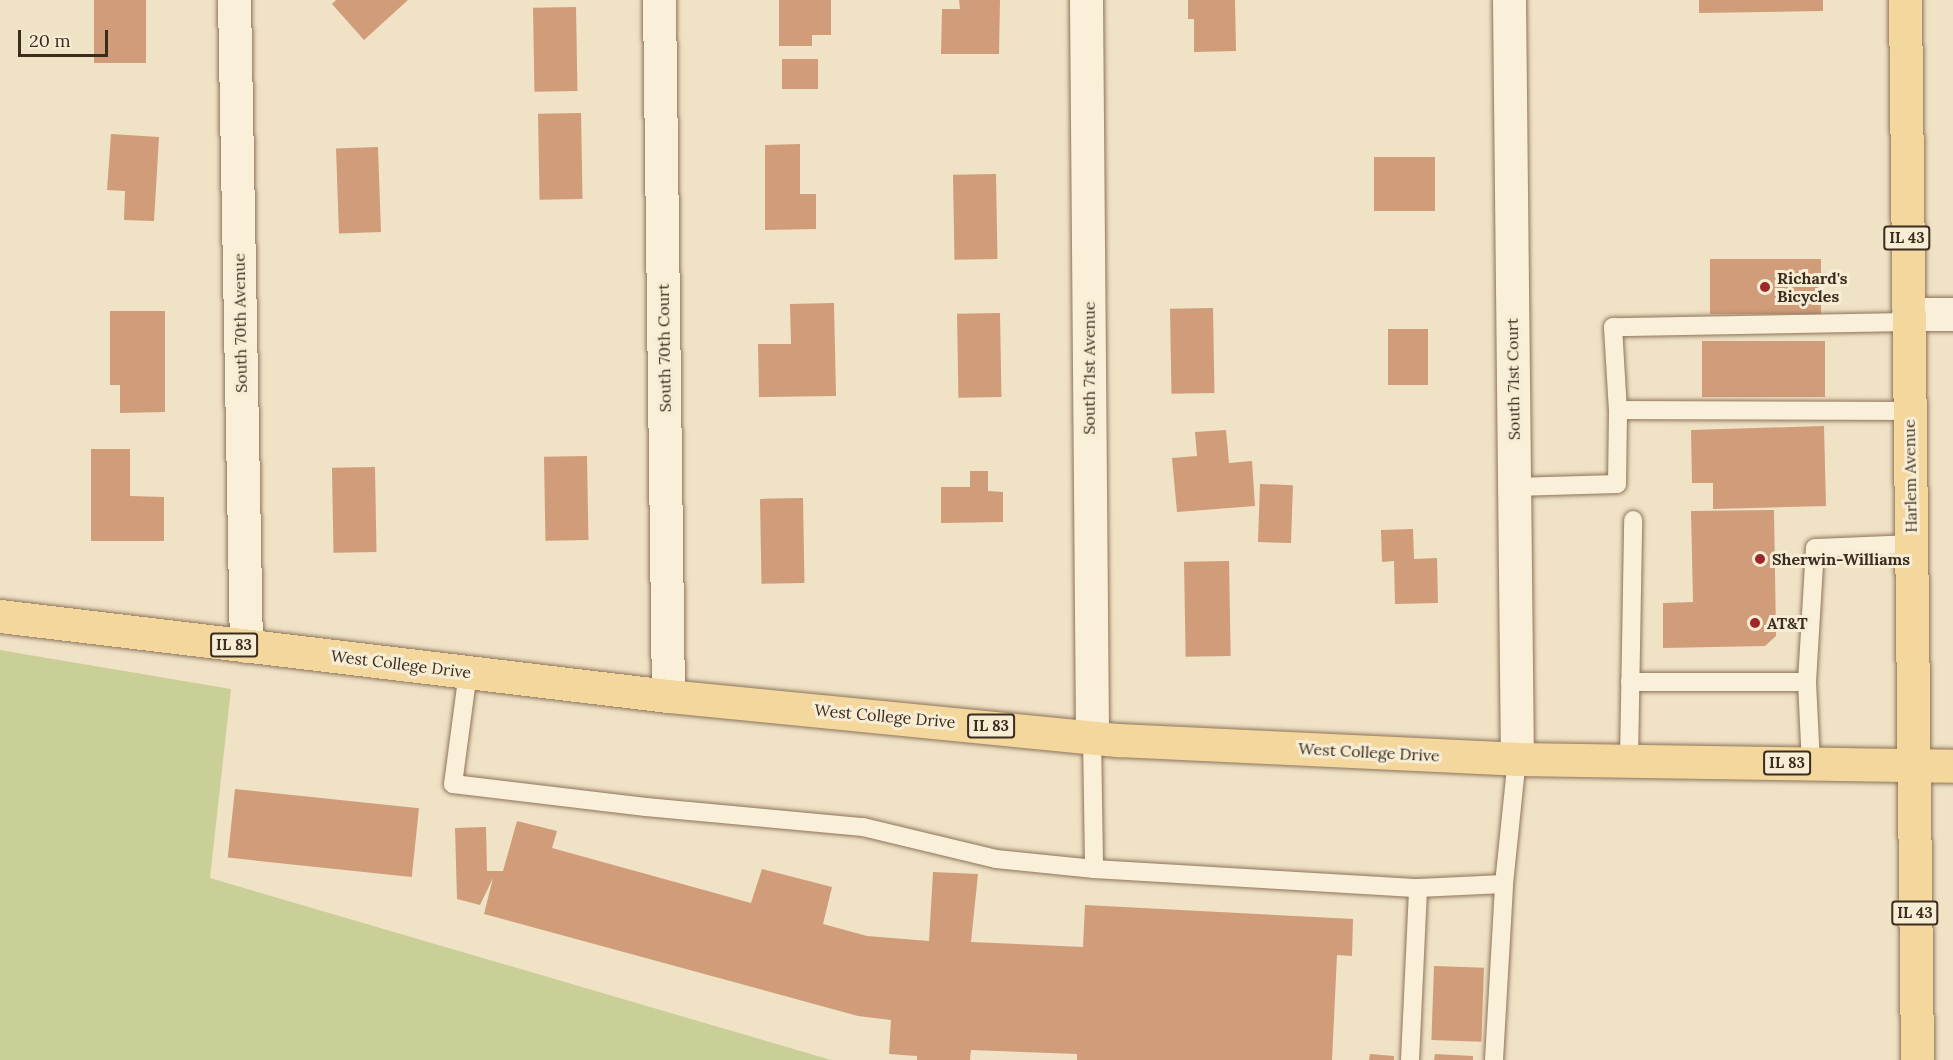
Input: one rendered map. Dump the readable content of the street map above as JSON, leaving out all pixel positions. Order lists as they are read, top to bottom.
{
  "streets": {
    "main road": [
      "IL 43",
      "Harlem Avenue",
      "IL 83",
      "West College Drive"
    ],
    "street": [
      "South 70th Avenue",
      "South 70th Court",
      "South 71st Avenue",
      "South 71st Court"
    ]
  },
  "crossings": [
    ["South 70th Avenue", "West College Drive"],
    ["South 70th Court", "West College Drive"],
    ["South 71st Avenue", "West College Drive"],
    ["South 71st Court", "West College Drive"],
    ["Harlem Avenue", "West College Drive"]
  ],
  "places": ["Richard's Bicycles", "Sherwin-Williams", "AT&T"],
  "scale_bar": "20 m"
}
